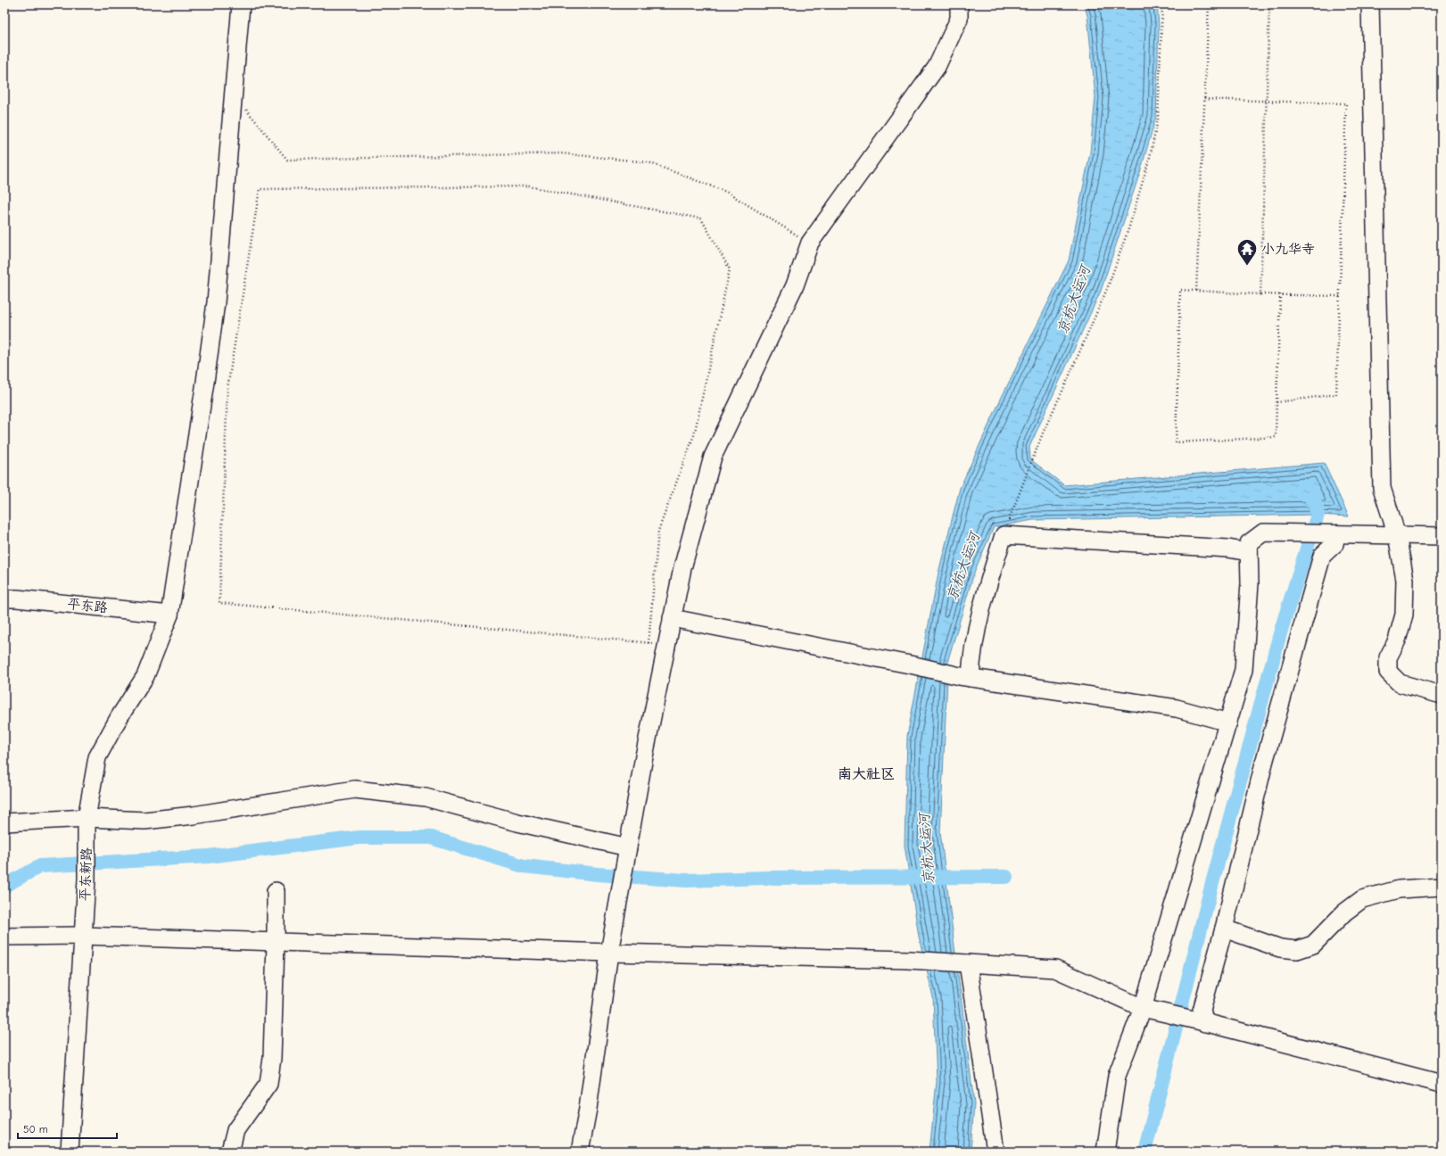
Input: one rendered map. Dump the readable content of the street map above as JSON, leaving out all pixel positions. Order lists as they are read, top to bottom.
{
  "streets": {
    "street": ["平东路", "平东新路"]
  },
  "crossings": [
    ["平东路", "平东新路"]
  ],
  "districts": ["南大社区"],
  "water": ["京杭大运河"],
  "places": {
    "temple": ["小九华寺"]
  },
  "scale_bar": "50 m"
}
